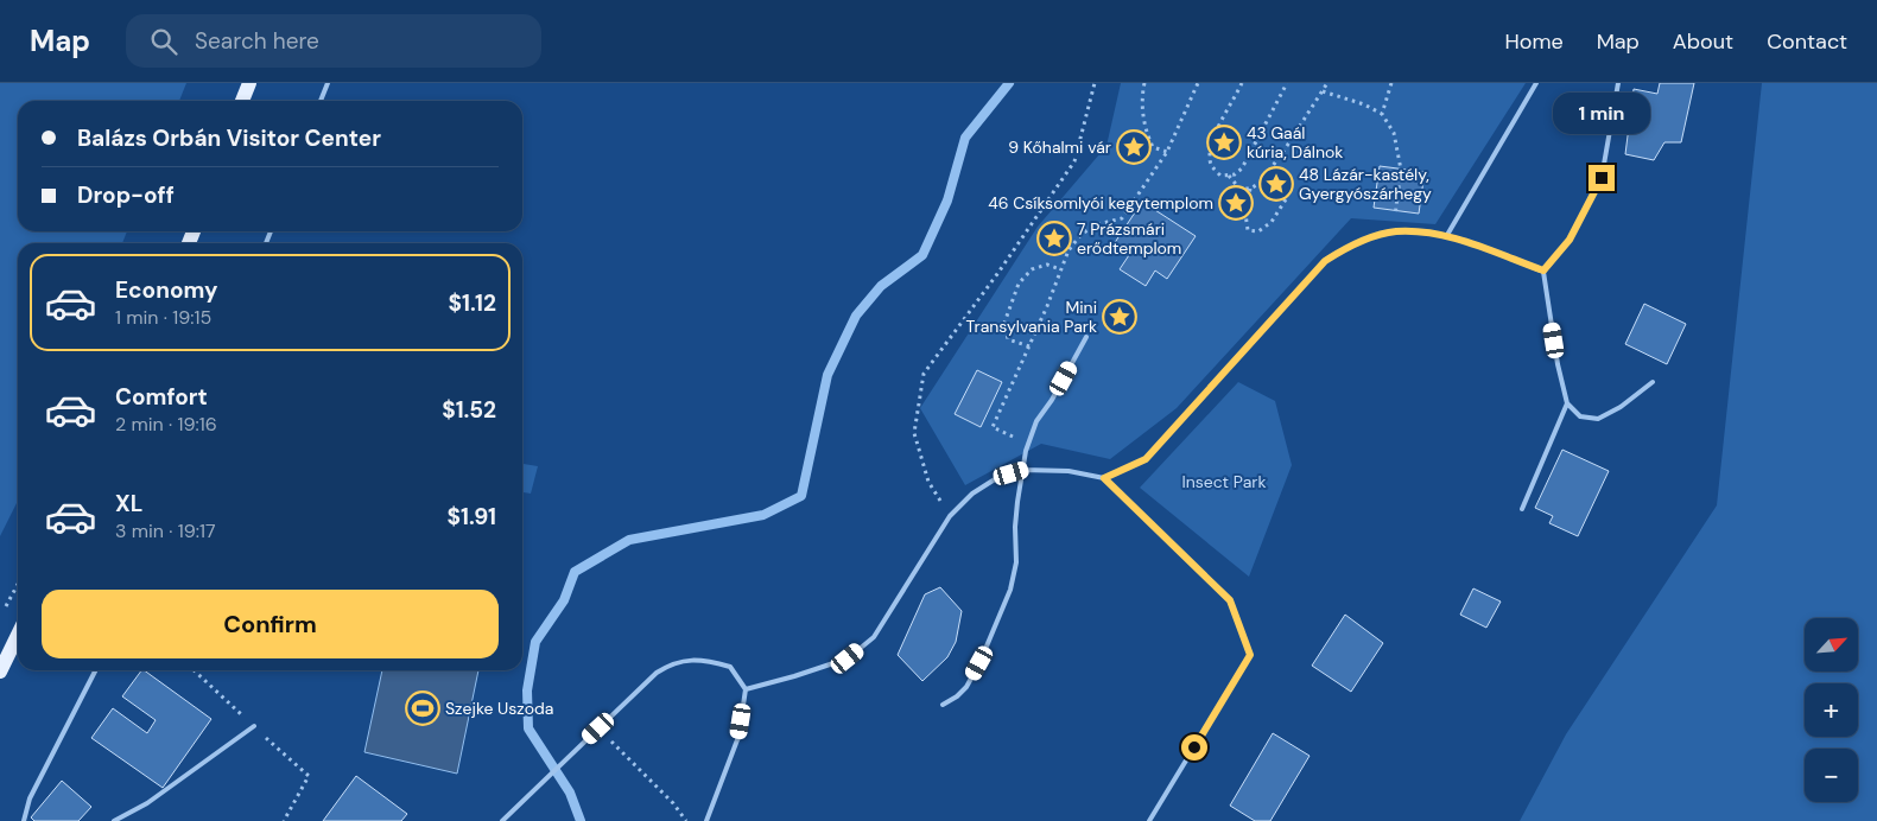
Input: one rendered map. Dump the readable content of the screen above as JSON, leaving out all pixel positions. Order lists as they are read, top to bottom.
{
  "parks": ["Insect Park"],
  "places": {
    "place": [
      "43 Gaál kúria, Dálnok",
      "9 Kőhalmi vár",
      "48 Lázár-kastély, Gyergyószárhegy",
      "46 Csíksomlyói kegytemplom",
      "7 Prázsmári erődtemplom",
      "Mini Transylvania Park"
    ],
    "sports": ["Szejke Uszoda"]
  },
  "north": "top right",
  "page": {
    "header": "Map",
    "search": "Search here",
    "nav": [
      "Home",
      "Map",
      "About",
      "Contact"
    ],
    "bubble": "1 min",
    "banner": ["Balázs Orbán Visitor Center", "Drop-off"],
    "list": [
      {
        "name": "Economy",
        "note": "1 min · 19:15",
        "value": "$1.12"
      },
      {
        "name": "Comfort",
        "note": "2 min · 19:16",
        "value": "$1.52"
      },
      {
        "name": "XL",
        "note": "3 min · 19:17",
        "value": "$1.91"
      }
    ],
    "buttons": "Confirm",
    "map_buttons": ["+", "−"]
  }
}
